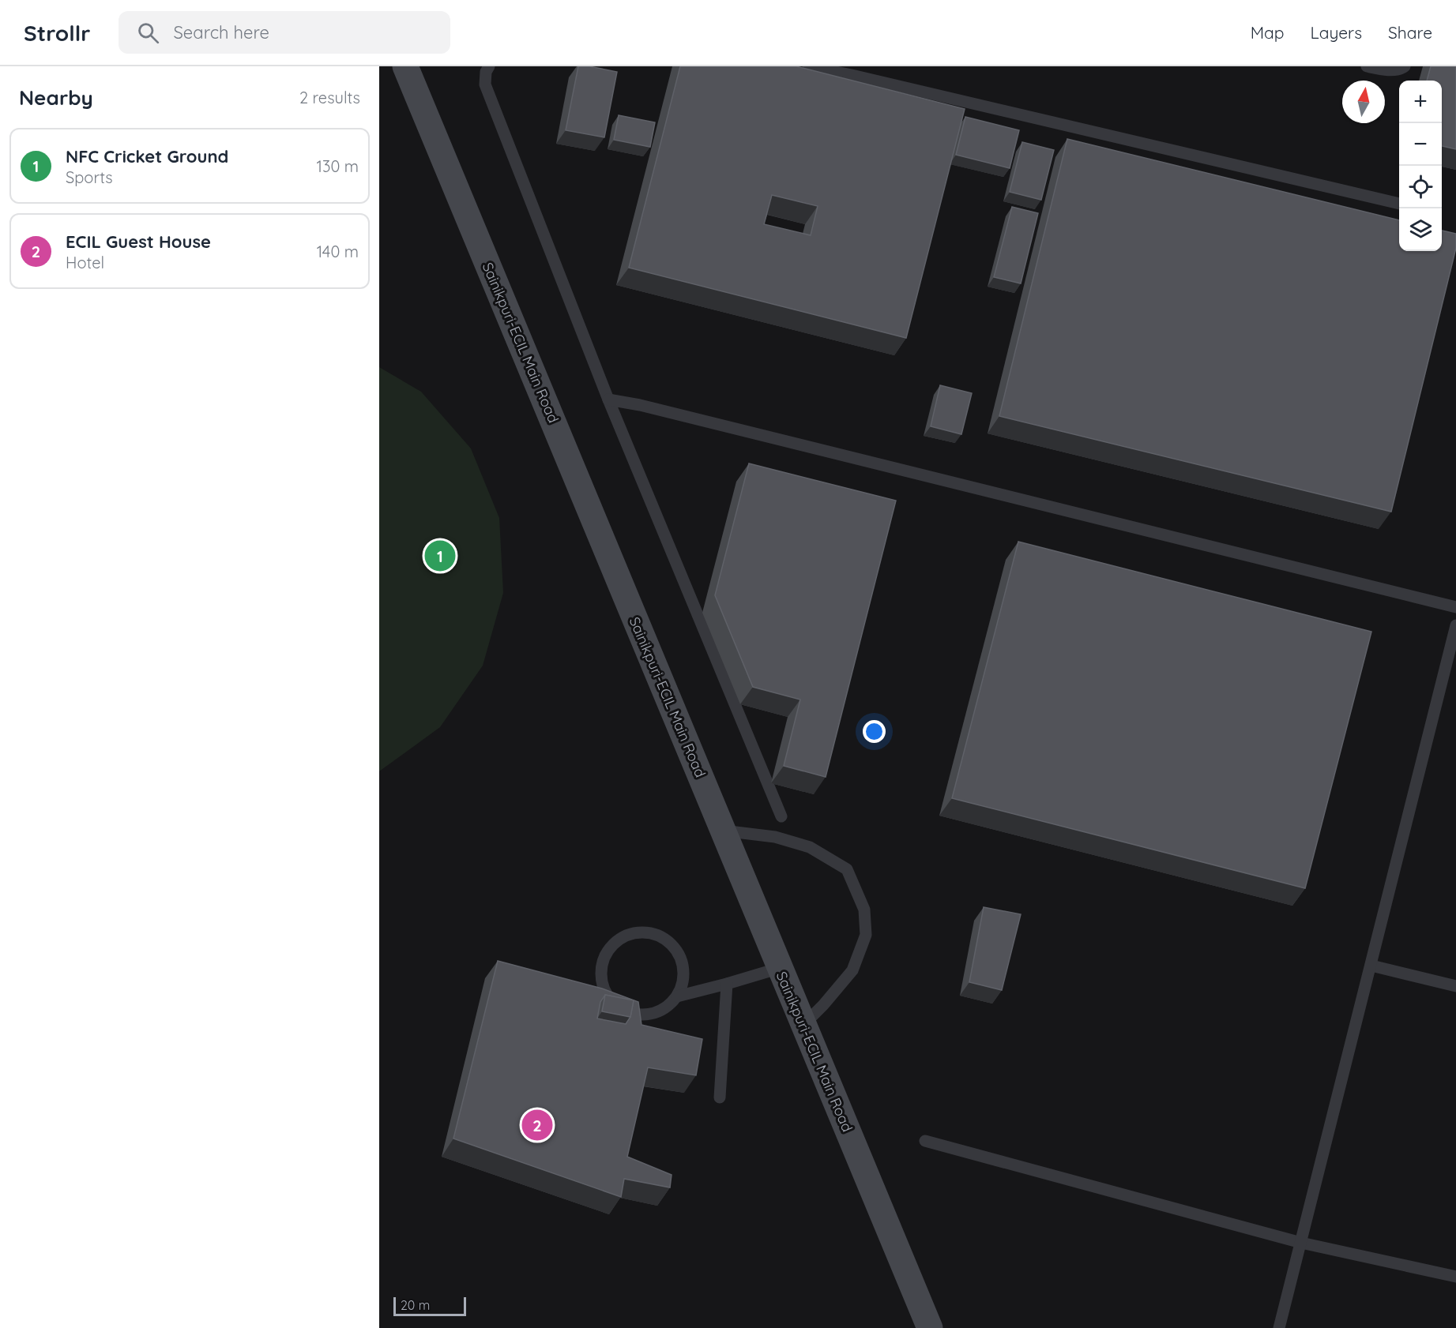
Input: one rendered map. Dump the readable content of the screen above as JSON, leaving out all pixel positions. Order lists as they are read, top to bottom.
{
  "streets": {
    "street": ["Sainikpuri-ECIL Main Road"]
  },
  "scale_bar": "20 m",
  "north": "top",
  "page": {
    "header": "Strollr",
    "search": "Search here",
    "nav": ["Map", "Layers", "Share"],
    "heading": ["Nearby", "2 results"],
    "map_buttons": ["+", "−"],
    "list": [
      {
        "mark": "1",
        "name": "NFC Cricket Ground",
        "note": "Sports",
        "value": "130 m"
      },
      {
        "mark": "2",
        "name": "ECIL Guest House",
        "note": "Hotel",
        "value": "140 m"
      }
    ],
    "pins": ["1", "2"],
    "scale": "20 m"
  }
}
